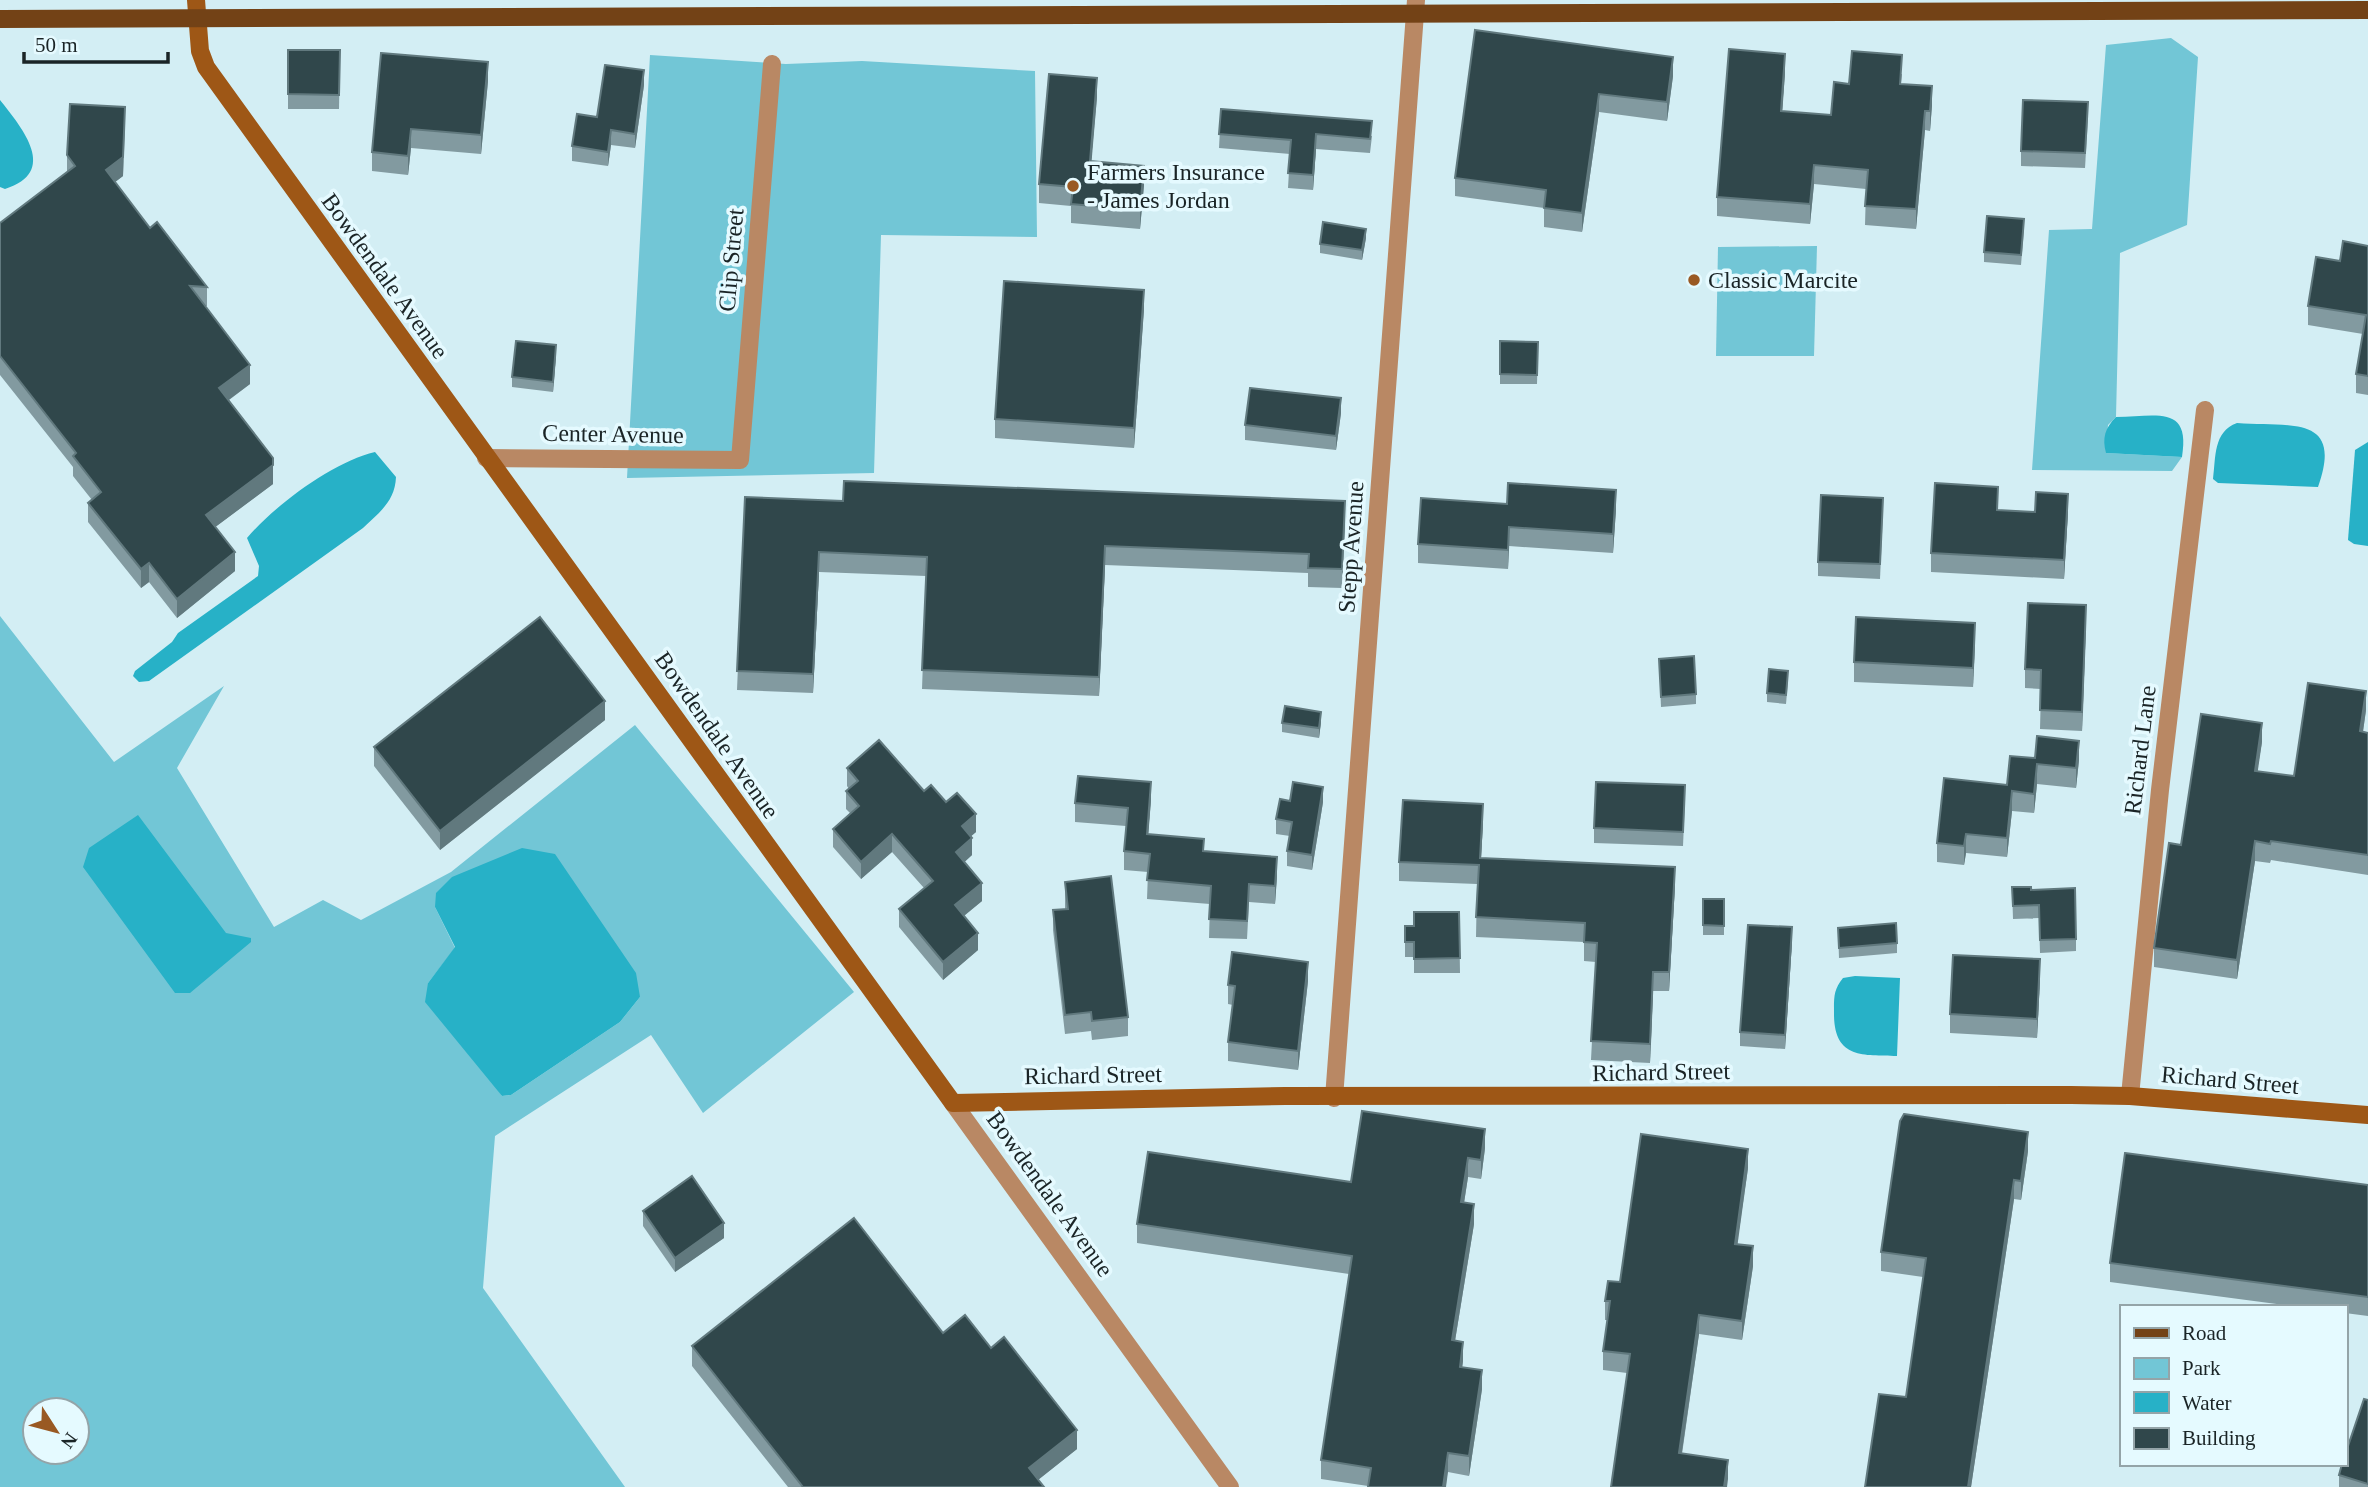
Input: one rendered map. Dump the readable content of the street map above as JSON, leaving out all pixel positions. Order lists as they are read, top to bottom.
{
  "streets": {
    "street": [
      "Clip Street",
      "Bowdendale Avenue",
      "Center Avenue",
      "Stepp Avenue",
      "Richard Lane",
      "Richard Street"
    ]
  },
  "crossings": [
    ["Clip Street", "Center Avenue"],
    ["Bowdendale Avenue", "Center Avenue"],
    ["Bowdendale Avenue", "Richard Street"],
    ["Stepp Avenue", "Richard Street"],
    ["Richard Lane", "Richard Street"]
  ],
  "places": ["Farmers Insurance - James Jordan", "Classic Marcite"],
  "legend": [
    "Road",
    "Park",
    "Water",
    "Building"
  ],
  "scale_bar": "50 m",
  "north": "bottom right"
}
